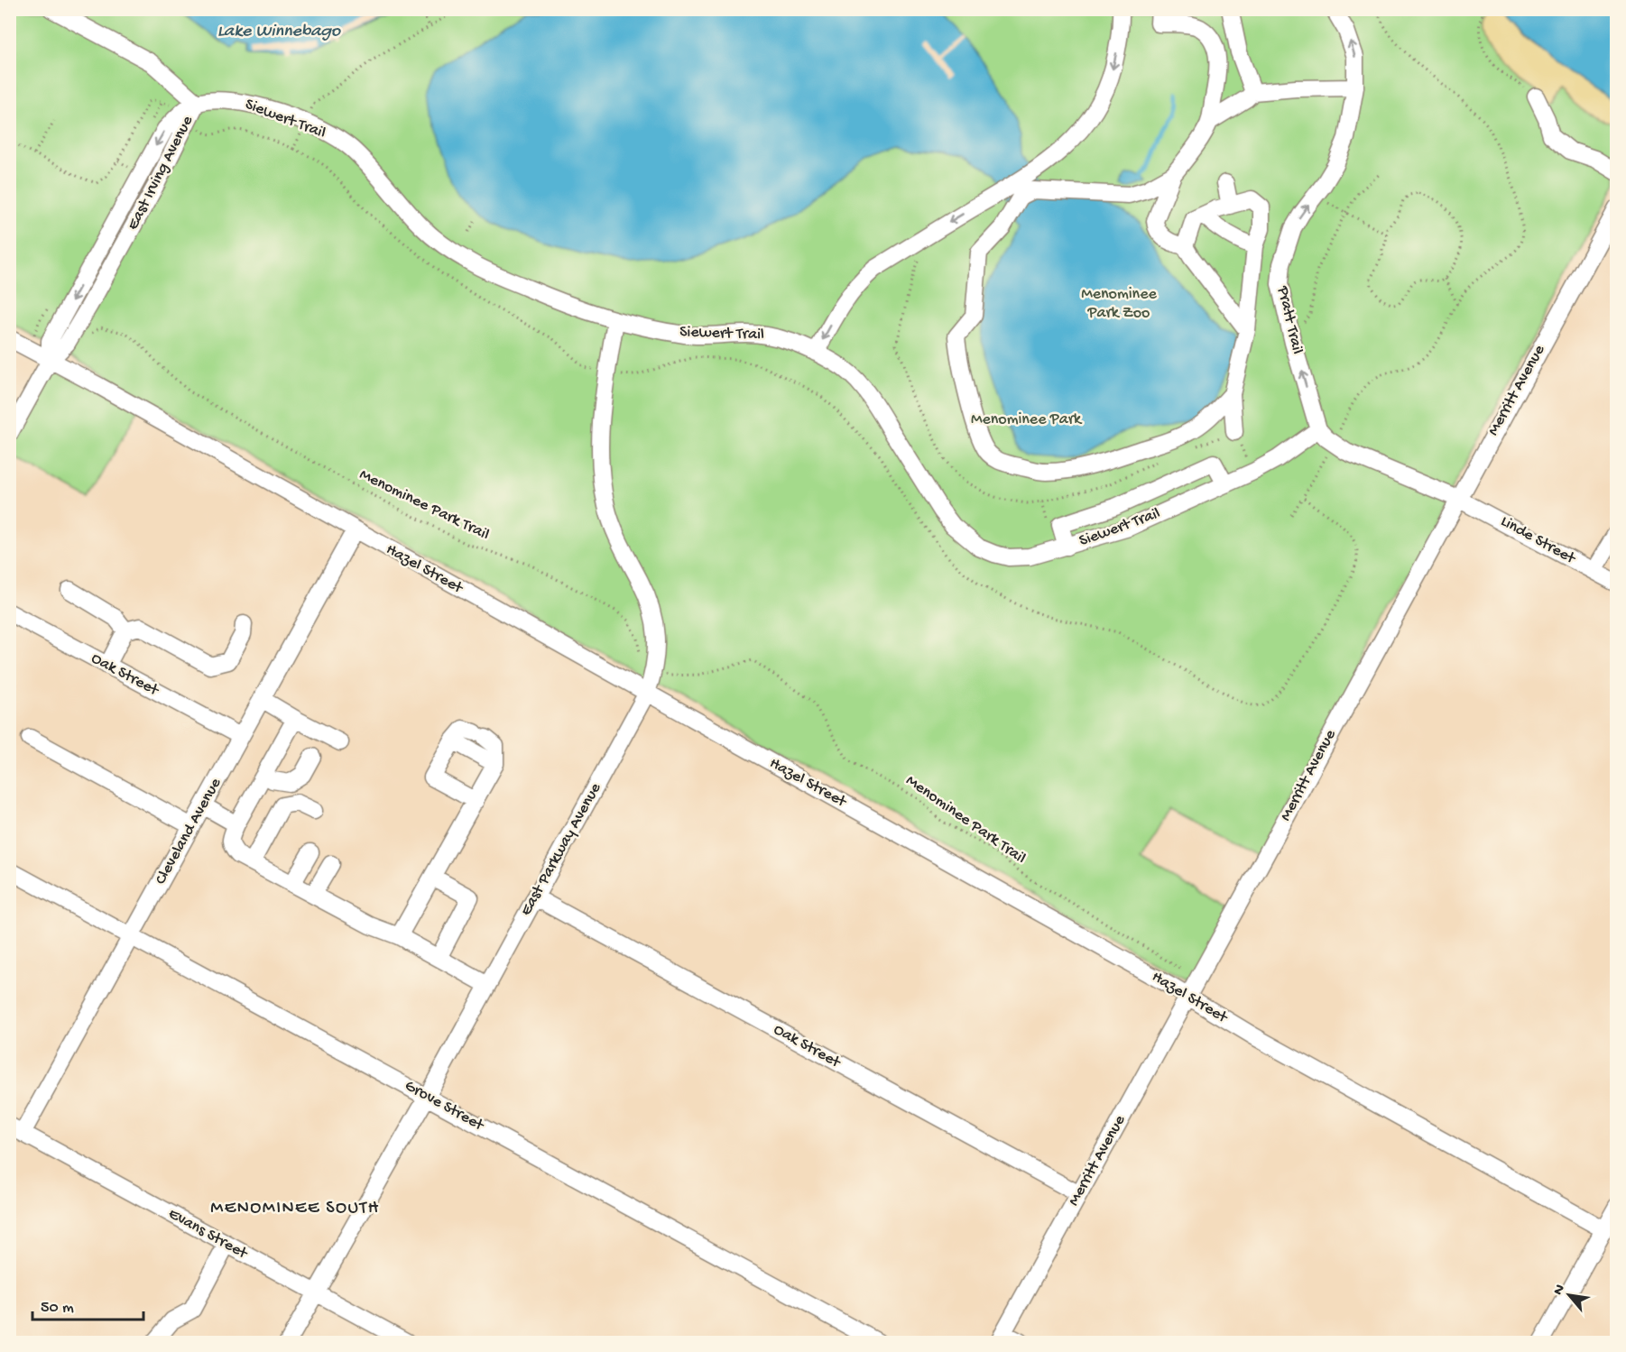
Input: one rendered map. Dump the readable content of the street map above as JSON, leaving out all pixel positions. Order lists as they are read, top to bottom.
{
  "streets": {
    "street": [
      "Siewert Trail",
      "East Irving Avenue",
      "Pratt Trail",
      "Merritt Avenue",
      "Linde Street",
      "Hazel Street",
      "Oak Street",
      "Cleveland Avenue",
      "East Parkway Avenue",
      "Grove Street",
      "Evans Street"
    ],
    "path": ["Menominee Park Trail"]
  },
  "crossings": [
    ["Siewert Trail", "East Irving Avenue"],
    ["Siewert Trail", "Pratt Trail"],
    ["Siewert Trail", "East Parkway Avenue"],
    ["East Irving Avenue", "Hazel Street"],
    ["Merritt Avenue", "Linde Street"],
    ["Merritt Avenue", "Hazel Street"],
    ["Merritt Avenue", "Oak Street"],
    ["Menominee Park Trail", "East Parkway Avenue"],
    ["Hazel Street", "Cleveland Avenue"],
    ["Hazel Street", "East Parkway Avenue"],
    ["Oak Street", "Cleveland Avenue"],
    ["Oak Street", "East Parkway Avenue"],
    ["Cleveland Avenue", "Grove Street"],
    ["Cleveland Avenue", "Evans Street"],
    ["East Parkway Avenue", "Grove Street"],
    ["East Parkway Avenue", "Evans Street"]
  ],
  "districts": ["MENOMINEE SOUTH"],
  "water": ["Lake Winnebago"],
  "parks": ["Menominee Park Zoo", "Menominee Park"],
  "scale_bar": "50 m",
  "north": "top left"
}
